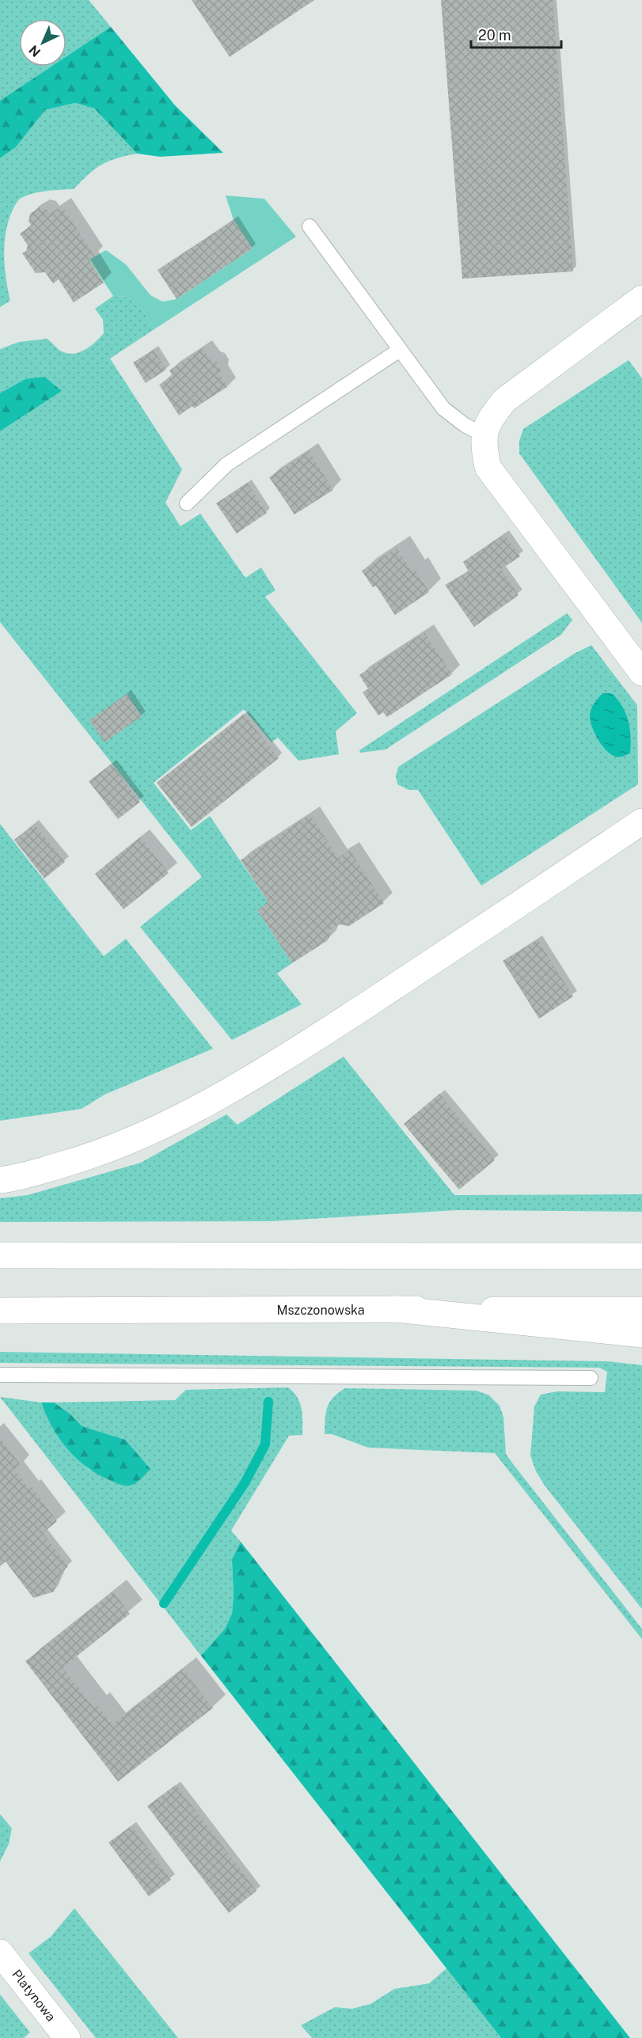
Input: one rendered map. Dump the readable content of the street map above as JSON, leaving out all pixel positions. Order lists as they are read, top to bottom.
{
  "streets": {
    "main road": ["Mszczonowska", "Platynowa"]
  },
  "scale_bar": "20 m",
  "north": "bottom left"
}
